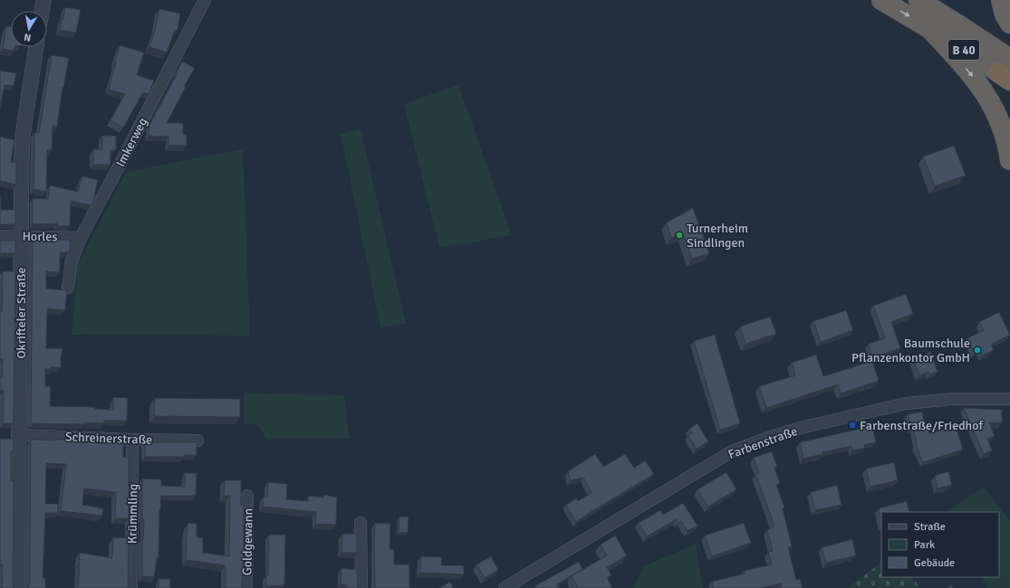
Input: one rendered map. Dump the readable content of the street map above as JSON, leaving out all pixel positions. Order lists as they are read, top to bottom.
{
  "streets": {
    "highway": ["B 40"],
    "street": [
      "Imkerweg",
      "Horles",
      "Okrifteler Straße",
      "Schreinerstraße",
      "Farbenstraße",
      "Krümmling",
      "Goldgewann"
    ]
  },
  "crossings": [
    ["Imkerweg", "Horles"],
    ["Horles", "Okrifteler Straße"],
    ["Okrifteler Straße", "Schreinerstraße"],
    ["Schreinerstraße", "Krümmling"]
  ],
  "places": {
    "other": ["Turnerheim Sindlingen", "Baumschule Pflanzenkontor GmbH"],
    "transit": ["Farbenstraße/Friedhof"]
  },
  "legend": ["Straße", "Park", "Gebäude"],
  "north": "bottom"
}
